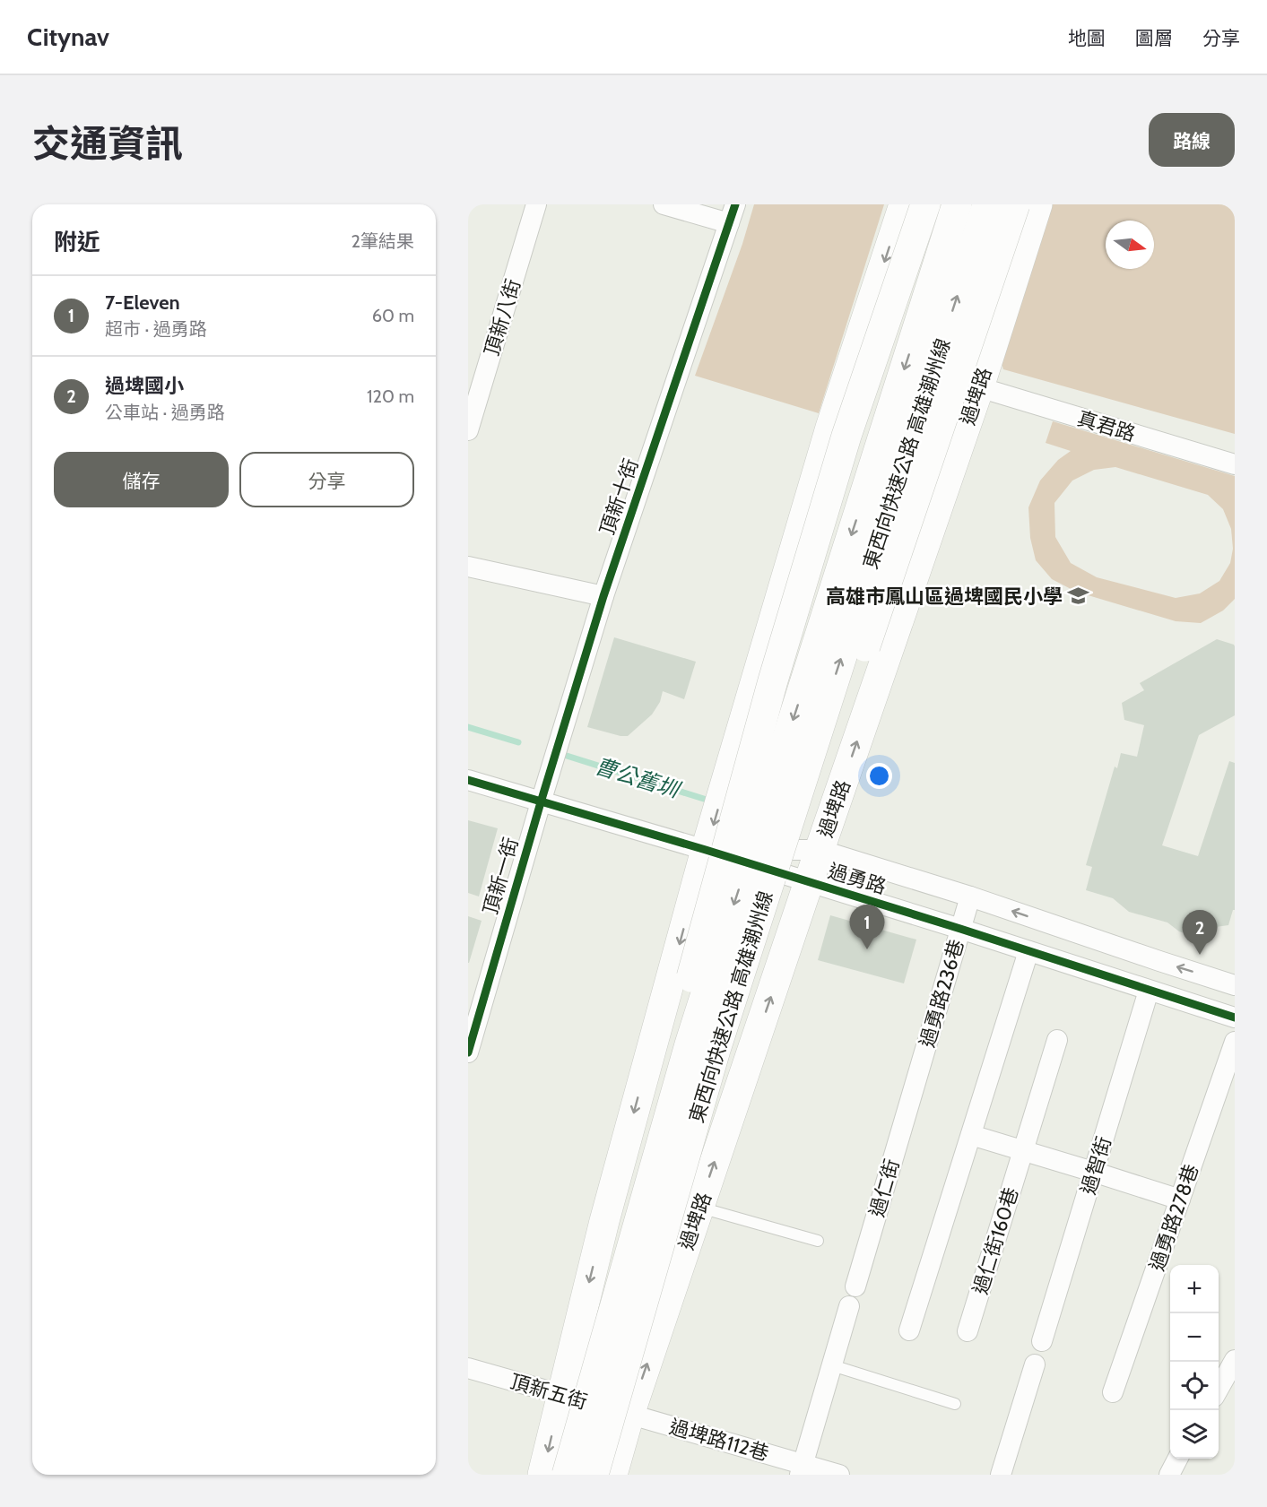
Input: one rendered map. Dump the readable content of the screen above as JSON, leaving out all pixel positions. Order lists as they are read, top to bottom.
{
  "streets": {
    "main road": ["過埤路", "東西向快速公路 高雄潮州線"],
    "street": [
      "頂新八街",
      "真君路",
      "頂新十街",
      "頂新一街",
      "過勇路",
      "過勇路236巷",
      "過智街",
      "過仁街",
      "過勇路278巷",
      "過仁街160巷",
      "頂新五街",
      "過埤路112巷"
    ]
  },
  "crossings": [
    ["過埤路", "真君路"],
    ["過埤路", "過勇路"],
    ["過埤路", "頂新五街"],
    ["過埤路", "過埤路112巷"],
    ["頂新十街", "頂新一街"],
    ["頂新十街", "過勇路"],
    ["頂新一街", "過勇路"],
    ["過勇路", "過勇路236巷"],
    ["過勇路", "過智街"],
    ["過勇路236巷", "過仁街"],
    ["頂新五街", "過埤路112巷"]
  ],
  "water": ["曹公舊圳"],
  "places": {
    "school or university": ["高雄市鳳山區過埤國民小學"]
  },
  "north": "right",
  "page": {
    "header": "Citynav",
    "nav": ["地圖", "圖層", "分享"],
    "title": "交通資訊",
    "buttons": [
      "路線",
      ["儲存", "分享"]
    ],
    "heading": ["附近", "2筆結果"],
    "list": [
      {
        "mark": "1",
        "name": "7-Eleven",
        "note": "超市 · 過勇路",
        "value": "60 m"
      },
      {
        "mark": "2",
        "name": "過埤國小",
        "note": "公車站 · 過勇路",
        "value": "120 m"
      }
    ],
    "pins": ["1", "2"],
    "map_buttons": ["+", "−"]
  }
}
